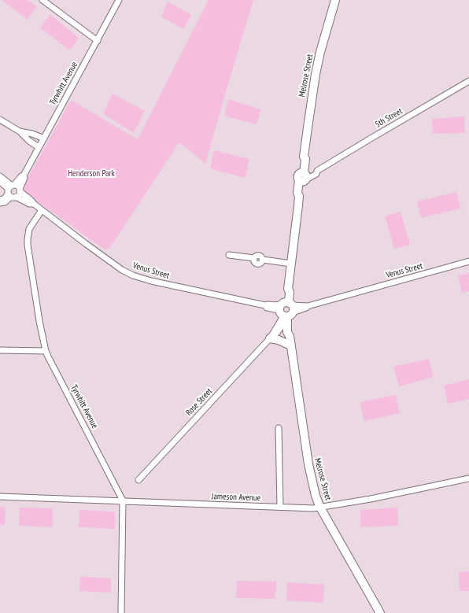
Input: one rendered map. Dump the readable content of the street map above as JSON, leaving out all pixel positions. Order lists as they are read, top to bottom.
{
  "streets": {
    "street": [
      "Melrose Street",
      "Tyrwhitt Avenue",
      "5th Street",
      "Venus Street",
      "Rose Street",
      "Jameson Avenue"
    ]
  },
  "crossings": [
    ["Melrose Street", "5th Street"],
    ["Melrose Street", "Venus Street"],
    ["Melrose Street", "Rose Street"],
    ["Melrose Street", "Jameson Avenue"],
    ["Tyrwhitt Avenue", "Venus Street"],
    ["Tyrwhitt Avenue", "Jameson Avenue"],
    ["Venus Street", "Rose Street"]
  ],
  "parks": ["Henderson Park"]
}
